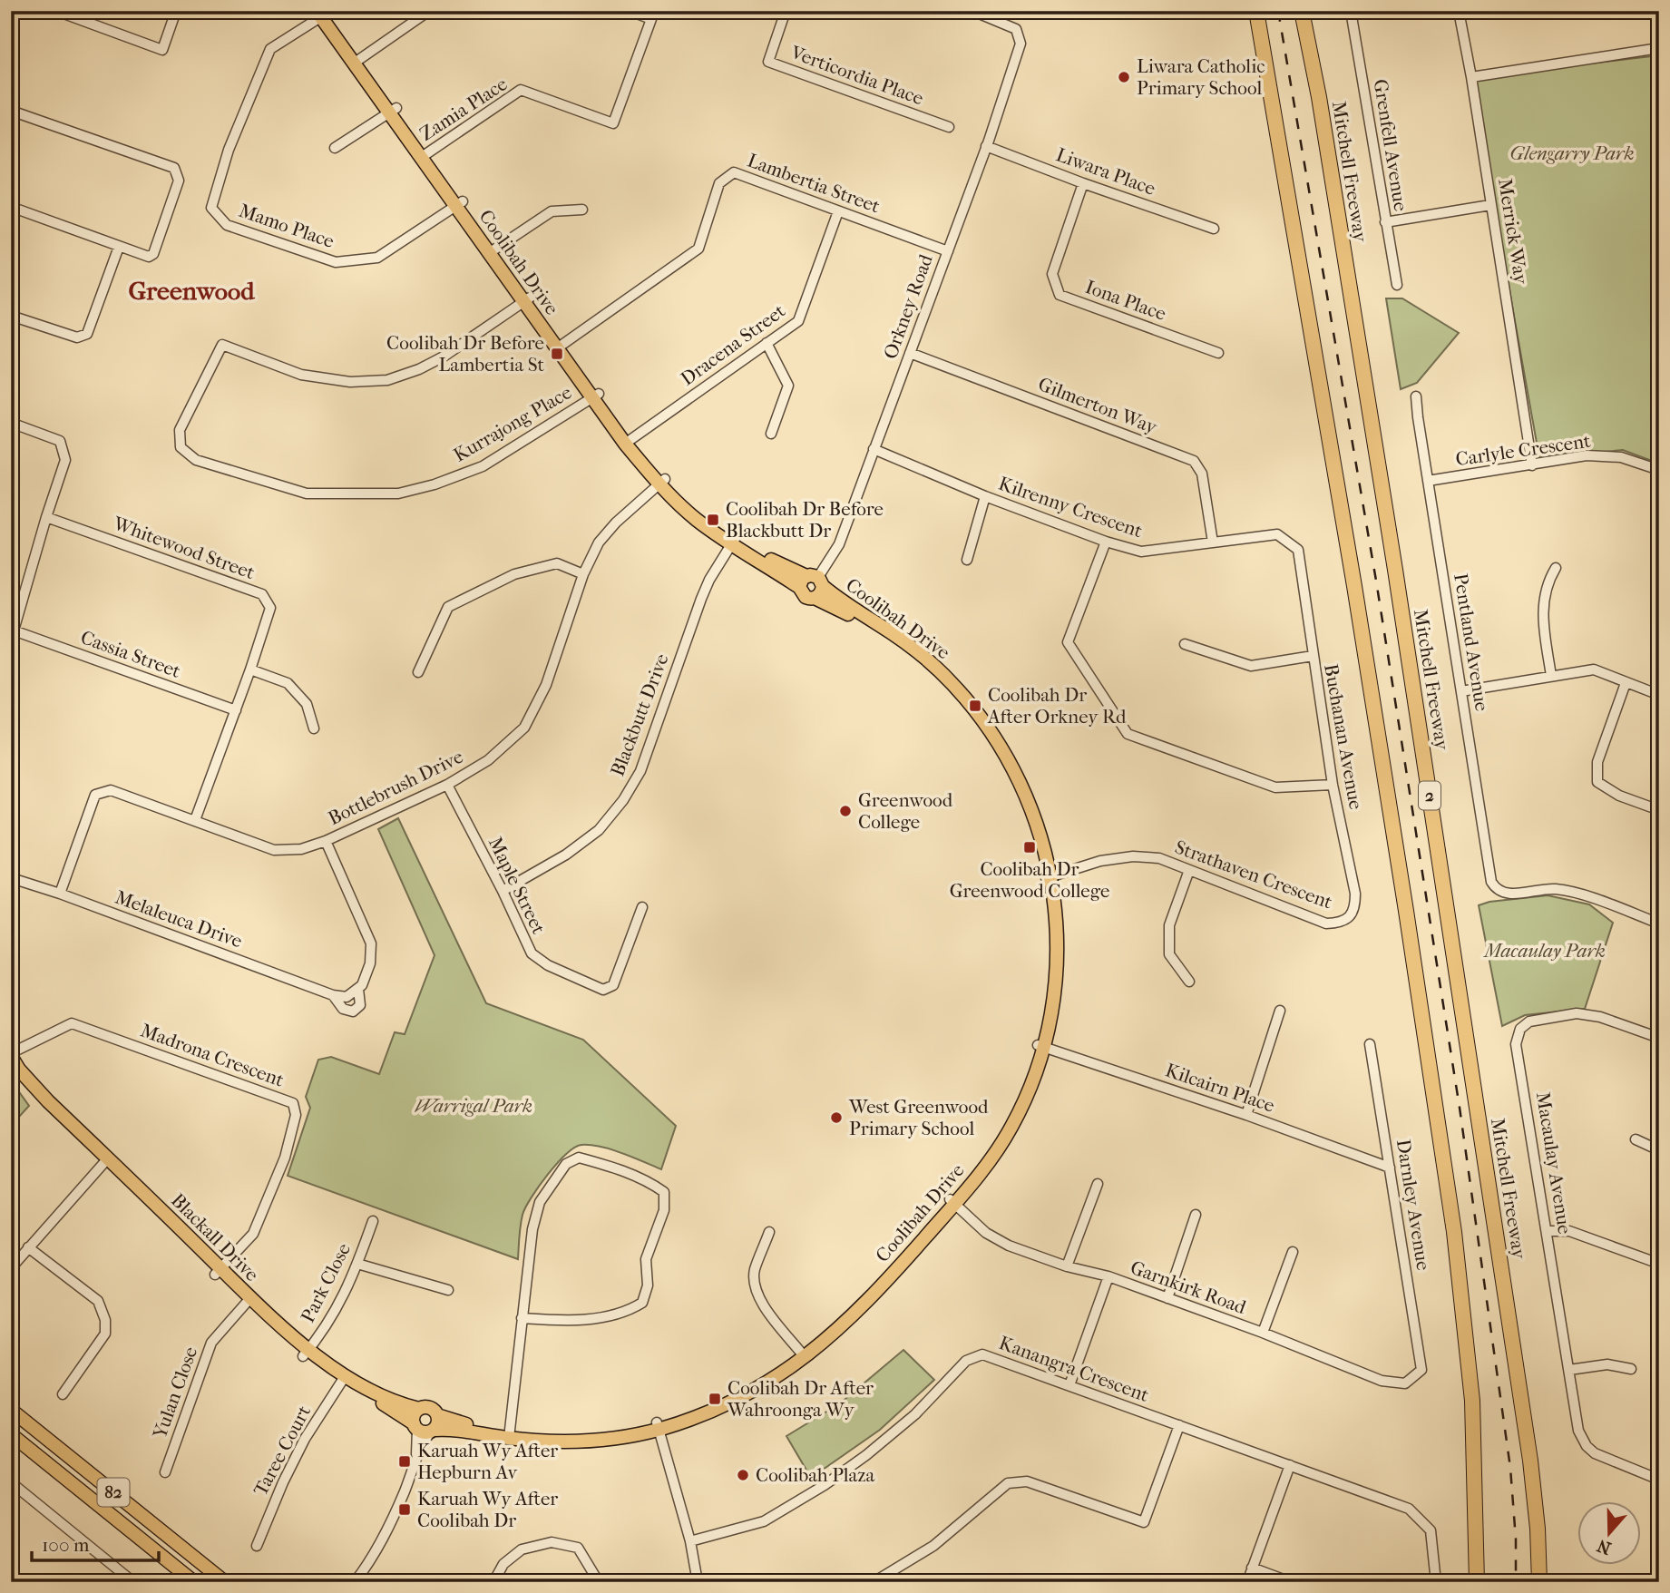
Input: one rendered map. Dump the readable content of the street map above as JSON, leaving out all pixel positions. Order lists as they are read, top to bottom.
{
  "streets": {
    "highway": ["Mitchell Freeway", "2"],
    "main road": ["Coolibah Drive", "Blackall Drive", "82"],
    "street": [
      "Verticordia Place",
      "Zamia Place",
      "Grenfell Avenue",
      "Liwara Place",
      "Lambertia Street",
      "Mamo Place",
      "Merrick Way",
      "Iona Place",
      "Orkney Road",
      "Dracena Street",
      "Gilmerton Way",
      "Kurrajong Place",
      "Carlyle Crescent",
      "Kilrenny Crescent",
      "Whitewood Street",
      "Pentland Avenue",
      "Cassia Street",
      "Blackbutt Drive",
      "Buchanan Avenue",
      "Bottlebrush Drive",
      "Strathaven Crescent",
      "Maple Street",
      "Melaleuca Drive",
      "Madrona Crescent",
      "Kilcairn Place",
      "Macaulay Avenue",
      "Darnley Avenue",
      "Park Close",
      "Garnkirk Road",
      "Kanangra Crescent",
      "Yulan Close",
      "Taree Court"
    ]
  },
  "crossings": [
    ["Zamia Place", "Coolibah Drive"],
    ["Liwara Place", "Iona Place"],
    ["Liwara Place", "Orkney Road"],
    ["Lambertia Street", "Coolibah Drive"],
    ["Lambertia Street", "Orkney Road"],
    ["Lambertia Street", "Dracena Street"],
    ["Mamo Place", "Coolibah Drive"],
    ["Merrick Way", "Carlyle Crescent"],
    ["Coolibah Drive", "Orkney Road"],
    ["Coolibah Drive", "Dracena Street"],
    ["Coolibah Drive", "Kurrajong Place"],
    ["Coolibah Drive", "Blackbutt Drive"],
    ["Coolibah Drive", "Bottlebrush Drive"],
    ["Coolibah Drive", "Strathaven Crescent"],
    ["Coolibah Drive", "Kilcairn Place"],
    ["Coolibah Drive", "Blackall Drive"],
    ["Coolibah Drive", "Garnkirk Road"],
    ["Orkney Road", "Gilmerton Way"],
    ["Orkney Road", "Kilrenny Crescent"],
    ["Gilmerton Way", "Kilrenny Crescent"],
    ["Carlyle Crescent", "Pentland Avenue"],
    ["Kilrenny Crescent", "Buchanan Avenue"],
    ["Whitewood Street", "Cassia Street"],
    ["Whitewood Street", "Bottlebrush Drive"],
    ["Blackbutt Drive", "Maple Street"],
    ["Buchanan Avenue", "Strathaven Crescent"],
    ["Bottlebrush Drive", "Maple Street"],
    ["Bottlebrush Drive", "Melaleuca Drive"],
    ["Madrona Crescent", "Blackall Drive"],
    ["Kilcairn Place", "Darnley Avenue"],
    ["Darnley Avenue", "Garnkirk Road"],
    ["Blackall Drive", "Park Close"],
    ["Blackall Drive", "Yulan Close"],
    ["Blackall Drive", "Taree Court"]
  ],
  "districts": ["Greenwood"],
  "parks": ["Glengarry Park", "Macaulay Park", "Warrigal Park"],
  "places": {
    "other": [
      "Liwara Catholic Primary School",
      "Greenwood College",
      "West Greenwood Primary School",
      "Coolibah Plaza"
    ],
    "transit": [
      "Coolibah Dr Before Lambertia St",
      "Coolibah Dr Before Blackbutt Dr",
      "Coolibah Dr After Orkney Rd",
      "Coolibah Dr Greenwood College",
      "Coolibah Dr After Wahroonga Wy",
      "Karuah Wy After Hepburn Av",
      "Karuah Wy After Coolibah Dr"
    ]
  },
  "scale_bar": "100 m",
  "north": "bottom"
}
